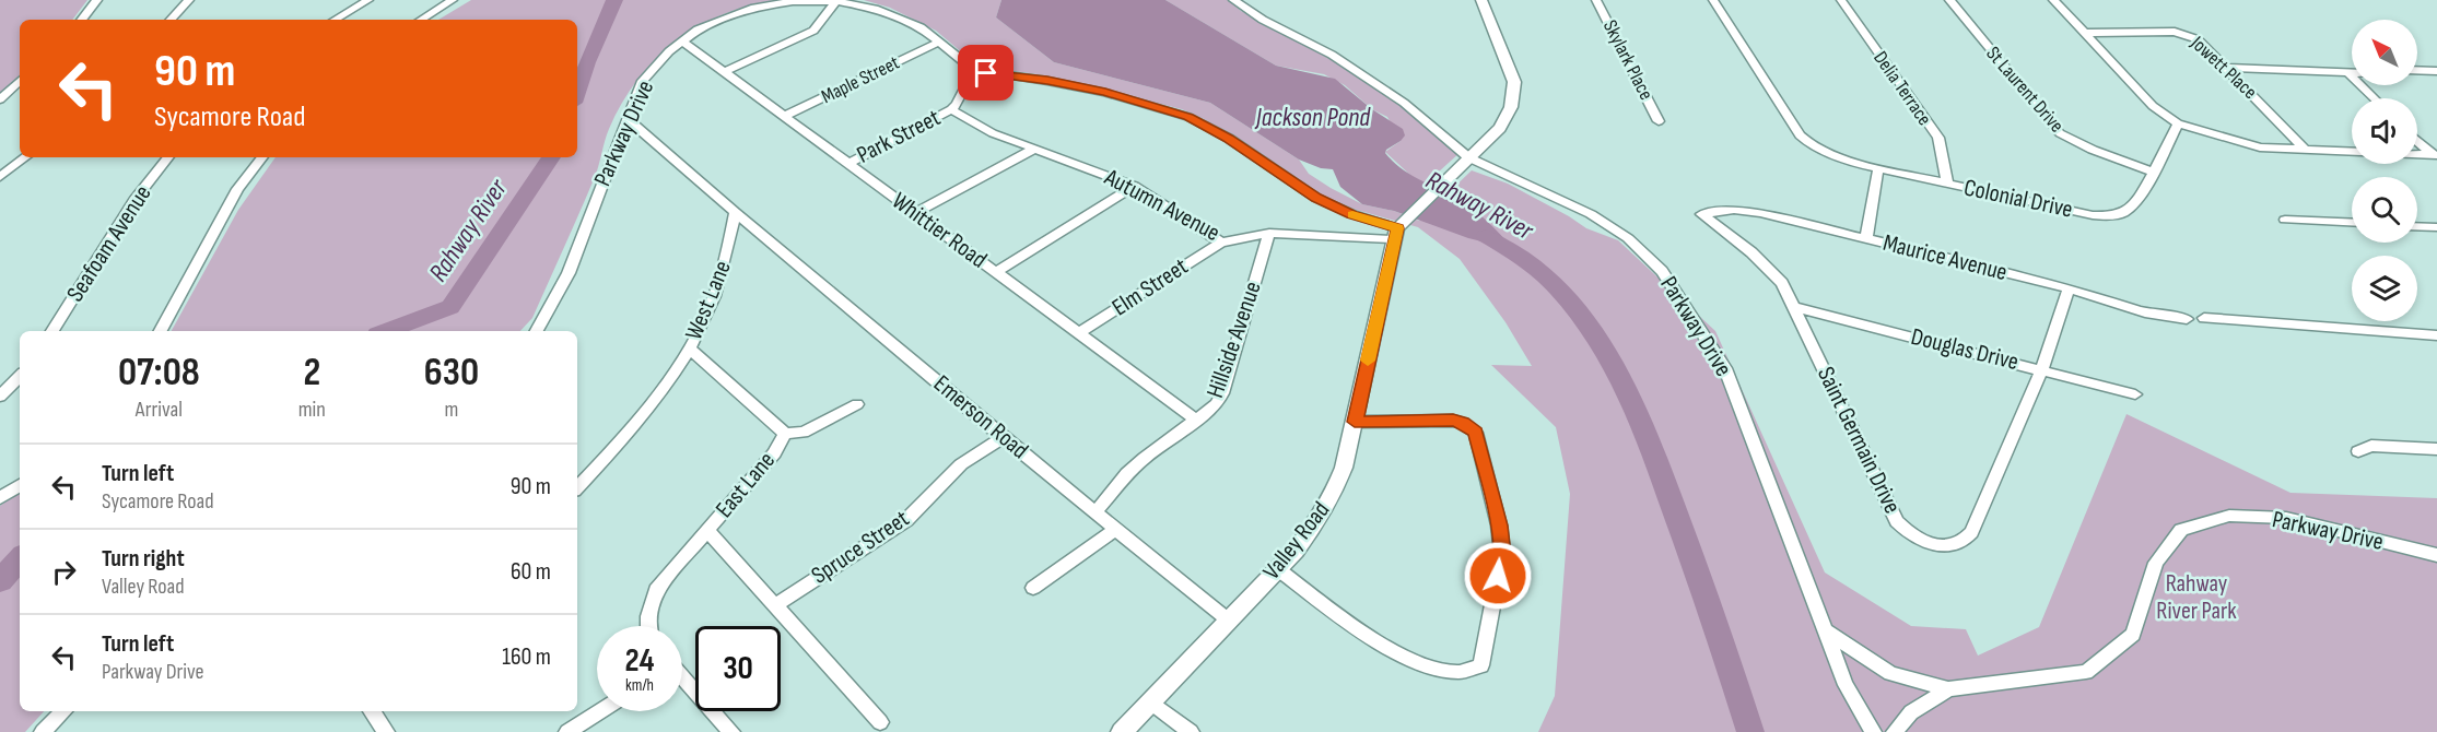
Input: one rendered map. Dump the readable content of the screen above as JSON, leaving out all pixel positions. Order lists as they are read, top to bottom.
{
  "streets": {
    "street": [
      "Skylark Place",
      "Jowett Place",
      "Maple Street",
      "Delia Terrace",
      "St Laurent Drive",
      "Parkway Drive",
      "Park Street",
      "Colonial Drive",
      "Autumn Avenue",
      "Whittier Road",
      "Seafoam Avenue",
      "Maurice Avenue",
      "Elm Street",
      "West Lane",
      "Hillside Avenue",
      "Douglas Drive",
      "Emerson Road",
      "Saint Germain Drive",
      "East Lane",
      "Valley Road",
      "Spruce Street"
    ]
  },
  "crossings": [
    ["Maple Street", "Parkway Drive"],
    ["Maple Street", "Whittier Road"],
    ["Delia Terrace", "Colonial Drive"],
    ["St Laurent Drive", "Colonial Drive"],
    ["Parkway Drive", "Autumn Avenue"],
    ["Parkway Drive", "Whittier Road"],
    ["Parkway Drive", "Valley Road"],
    ["Park Street", "Autumn Avenue"],
    ["Park Street", "Whittier Road"],
    ["Autumn Avenue", "Elm Street"],
    ["Autumn Avenue", "Hillside Avenue"],
    ["Autumn Avenue", "Valley Road"],
    ["Whittier Road", "Elm Street"],
    ["Whittier Road", "Hillside Avenue"],
    ["Maurice Avenue", "Saint Germain Drive"],
    ["West Lane", "Emerson Road"],
    ["West Lane", "East Lane"],
    ["Hillside Avenue", "Emerson Road"],
    ["Douglas Drive", "Saint Germain Drive"],
    ["Emerson Road", "Valley Road"],
    ["Emerson Road", "Spruce Street"]
  ],
  "water": ["Jackson Pond", "Rahway River"],
  "parks": ["Rahway River Park"],
  "north": "top left",
  "page": {
    "turn": ["90 m", "Sycamore Road"],
    "eta": [
      "07:08",
      "Arrival",
      "2",
      "min",
      "630",
      "m"
    ],
    "list": [
      {
        "name": "Turn left",
        "note": "Sycamore Road",
        "value": "90 m"
      },
      {
        "name": "Turn right",
        "note": "Valley Road",
        "value": "60 m"
      },
      {
        "name": "Turn left",
        "note": "Parkway Drive",
        "value": "160 m"
      }
    ],
    "speed": "24 km/h",
    "limit": "30"
  }
}
